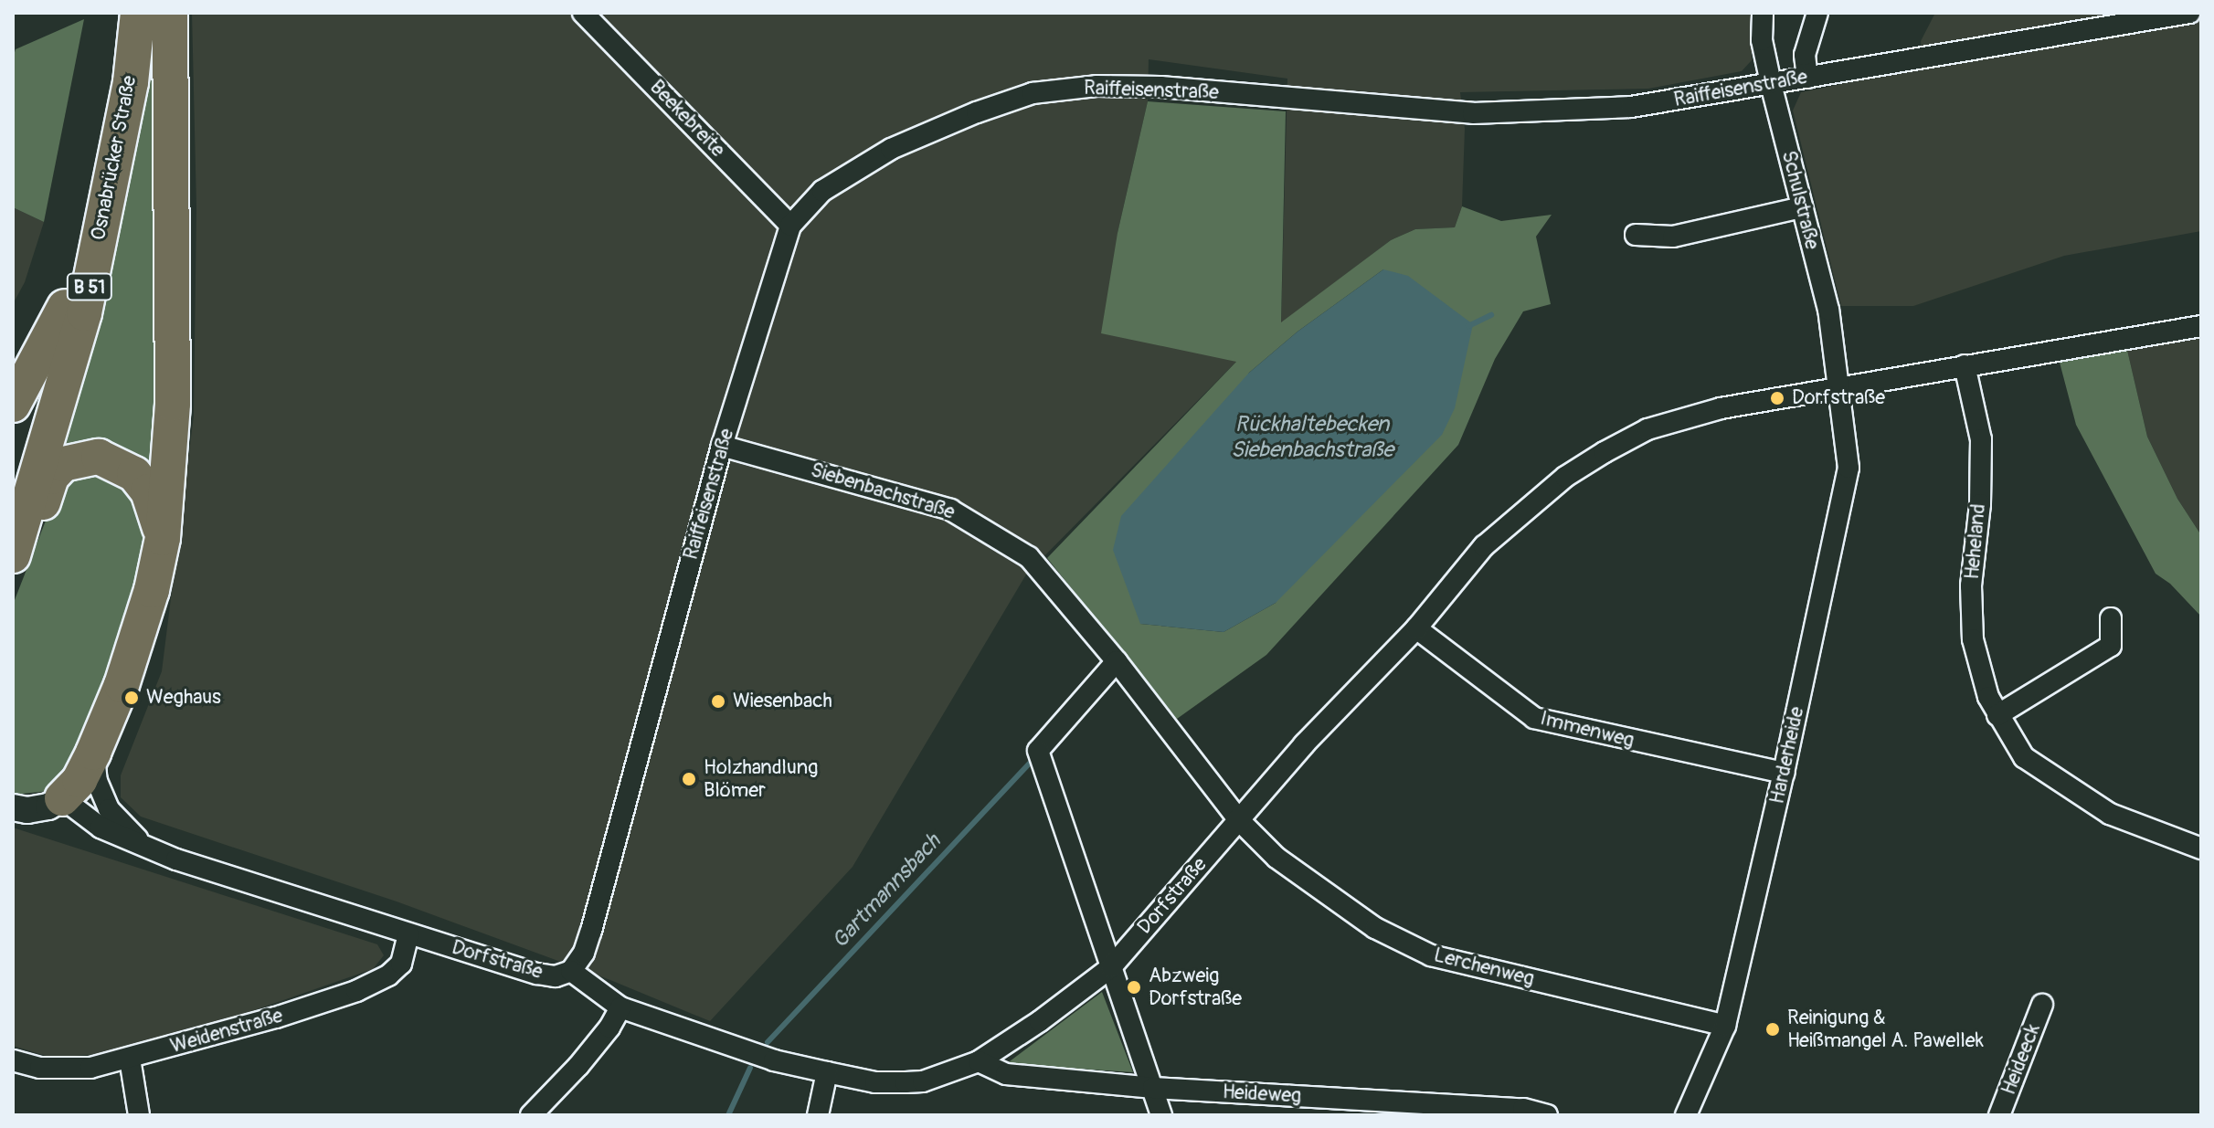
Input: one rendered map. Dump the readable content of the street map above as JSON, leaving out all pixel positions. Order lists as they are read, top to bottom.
{
  "streets": {
    "highway": ["Osnabrücker Straße", "B 51"],
    "street": [
      "Raiffeisenstraße",
      "Beekebreite",
      "Schulstraße",
      "Siebenbachstraße",
      "Heheland",
      "Immenweg",
      "Harderheide",
      "Dorfstraße",
      "Lerchenweg",
      "Weidenstraße",
      "Heideeck",
      "Heideweg"
    ]
  },
  "crossings": [
    ["Raiffeisenstraße", "Beekebreite"],
    ["Raiffeisenstraße", "Schulstraße"],
    ["Raiffeisenstraße", "Siebenbachstraße"],
    ["Raiffeisenstraße", "Dorfstraße"],
    ["Schulstraße", "Harderheide"],
    ["Schulstraße", "Dorfstraße"],
    ["Siebenbachstraße", "Dorfstraße"],
    ["Siebenbachstraße", "Lerchenweg"],
    ["Heheland", "Dorfstraße"],
    ["Immenweg", "Harderheide"],
    ["Immenweg", "Dorfstraße"],
    ["Harderheide", "Dorfstraße"],
    ["Harderheide", "Lerchenweg"],
    ["Dorfstraße", "Lerchenweg"],
    ["Dorfstraße", "Weidenstraße"],
    ["Dorfstraße", "Heideweg"]
  ],
  "water": ["Rückhaltebecken Siebenbachstraße", "Gartmannsbach"],
  "places": [
    "Dorfstraße",
    "Weghaus",
    "Wiesenbach",
    "Holzhandlung Blömer",
    "Abzweig Dorfstraße",
    "Reinigung & Heißmangel A. Pawellek"
  ]
}
